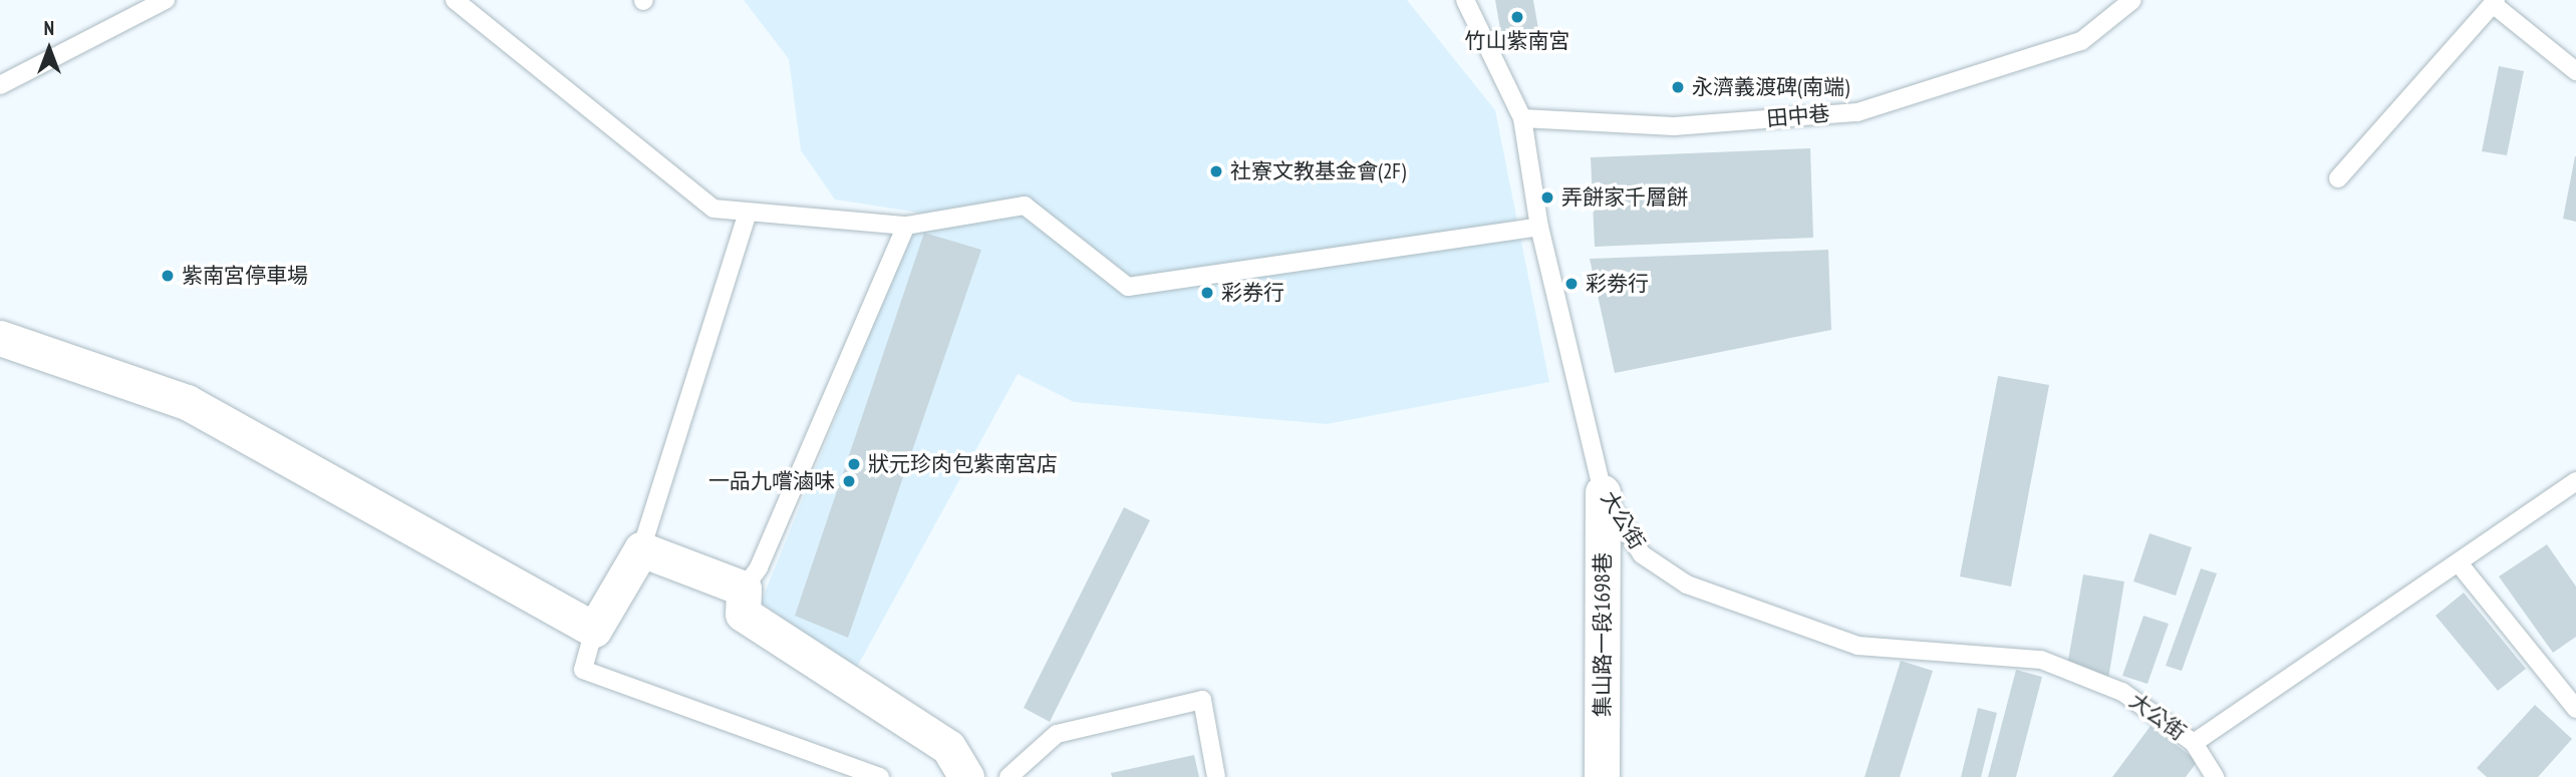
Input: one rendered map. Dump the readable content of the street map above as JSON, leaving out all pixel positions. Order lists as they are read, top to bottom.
{
  "streets": {
    "street": ["集山路一段1698巷"],
    "lane": ["田中巷", "大公街"]
  },
  "crossings": [
    ["田中巷", "大公街"],
    ["大公街", "集山路一段1698巷"]
  ],
  "places": [
    "竹山紫南宮",
    "永濟義渡碑(南端)",
    "社寮文教基金會(2F)",
    "弄餅家千層餅",
    "紫南宮停車場",
    "彩劵行",
    "彩券行",
    "狀元珍肉包紫南宮店",
    "一品九嚐滷味"
  ],
  "north": "top"
}
